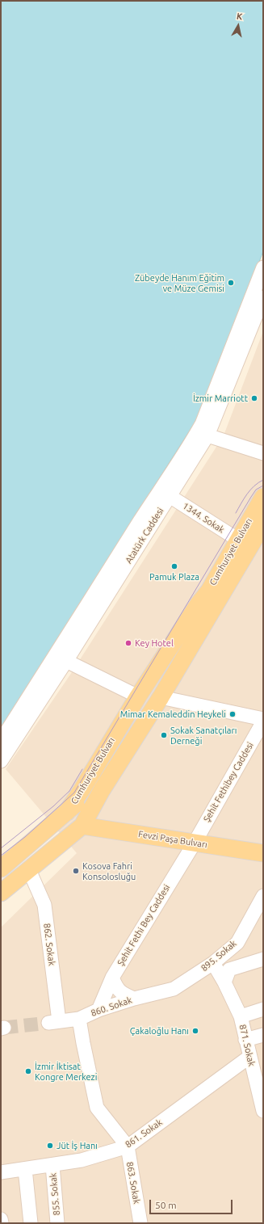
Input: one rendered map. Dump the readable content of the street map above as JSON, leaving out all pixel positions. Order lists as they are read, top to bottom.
{
  "streets": {
    "main road": ["Cumhuriyet Bulvarı", "Fevzi Paşa Bulvarı"],
    "street": [
      "1344. Sokak",
      "Atatürk Caddesi",
      "Şehit Fethibey Caddesi",
      "Şehit Fethi Bey Caddesi",
      "862. Sokak",
      "895. Sokak",
      "860. Sokak",
      "871. Sokak",
      "861. Sokak",
      "863. Sokak",
      "855. Sokak"
    ]
  },
  "crossings": [
    ["1344. Sokak", "Atatürk Caddesi"],
    ["1344. Sokak", "Cumhuriyet Bulvarı"],
    ["Cumhuriyet Bulvarı", "Fevzi Paşa Bulvarı"],
    ["Şehit Fethibey Caddesi", "Fevzi Paşa Bulvarı"],
    ["Şehit Fethibey Caddesi", "Şehit Fethi Bey Caddesi"],
    ["Fevzi Paşa Bulvarı", "Şehit Fethi Bey Caddesi"],
    ["Şehit Fethi Bey Caddesi", "860. Sokak"],
    ["862. Sokak", "860. Sokak"],
    ["895. Sokak", "860. Sokak"],
    ["895. Sokak", "871. Sokak"],
    ["860. Sokak", "863. Sokak"],
    ["871. Sokak", "861. Sokak"],
    ["861. Sokak", "863. Sokak"],
    ["861. Sokak", "855. Sokak"]
  ],
  "places": [
    "Zübeyde Hanım Eğitim ve Müze Gemisi",
    "İzmir Marriott",
    "Pamuk Plaza",
    "Key Hotel",
    "Mimar Kemaleddin Heykeli",
    "Sokak Sanatçıları Derneği",
    "Kosova Fahri Konsolosluğu",
    "Çakaloğlu Hanı",
    "İzmir İktisat Kongre Merkezi",
    "Jüt İş Hanı"
  ],
  "scale_bar": "50 m",
  "north": "top"
}
